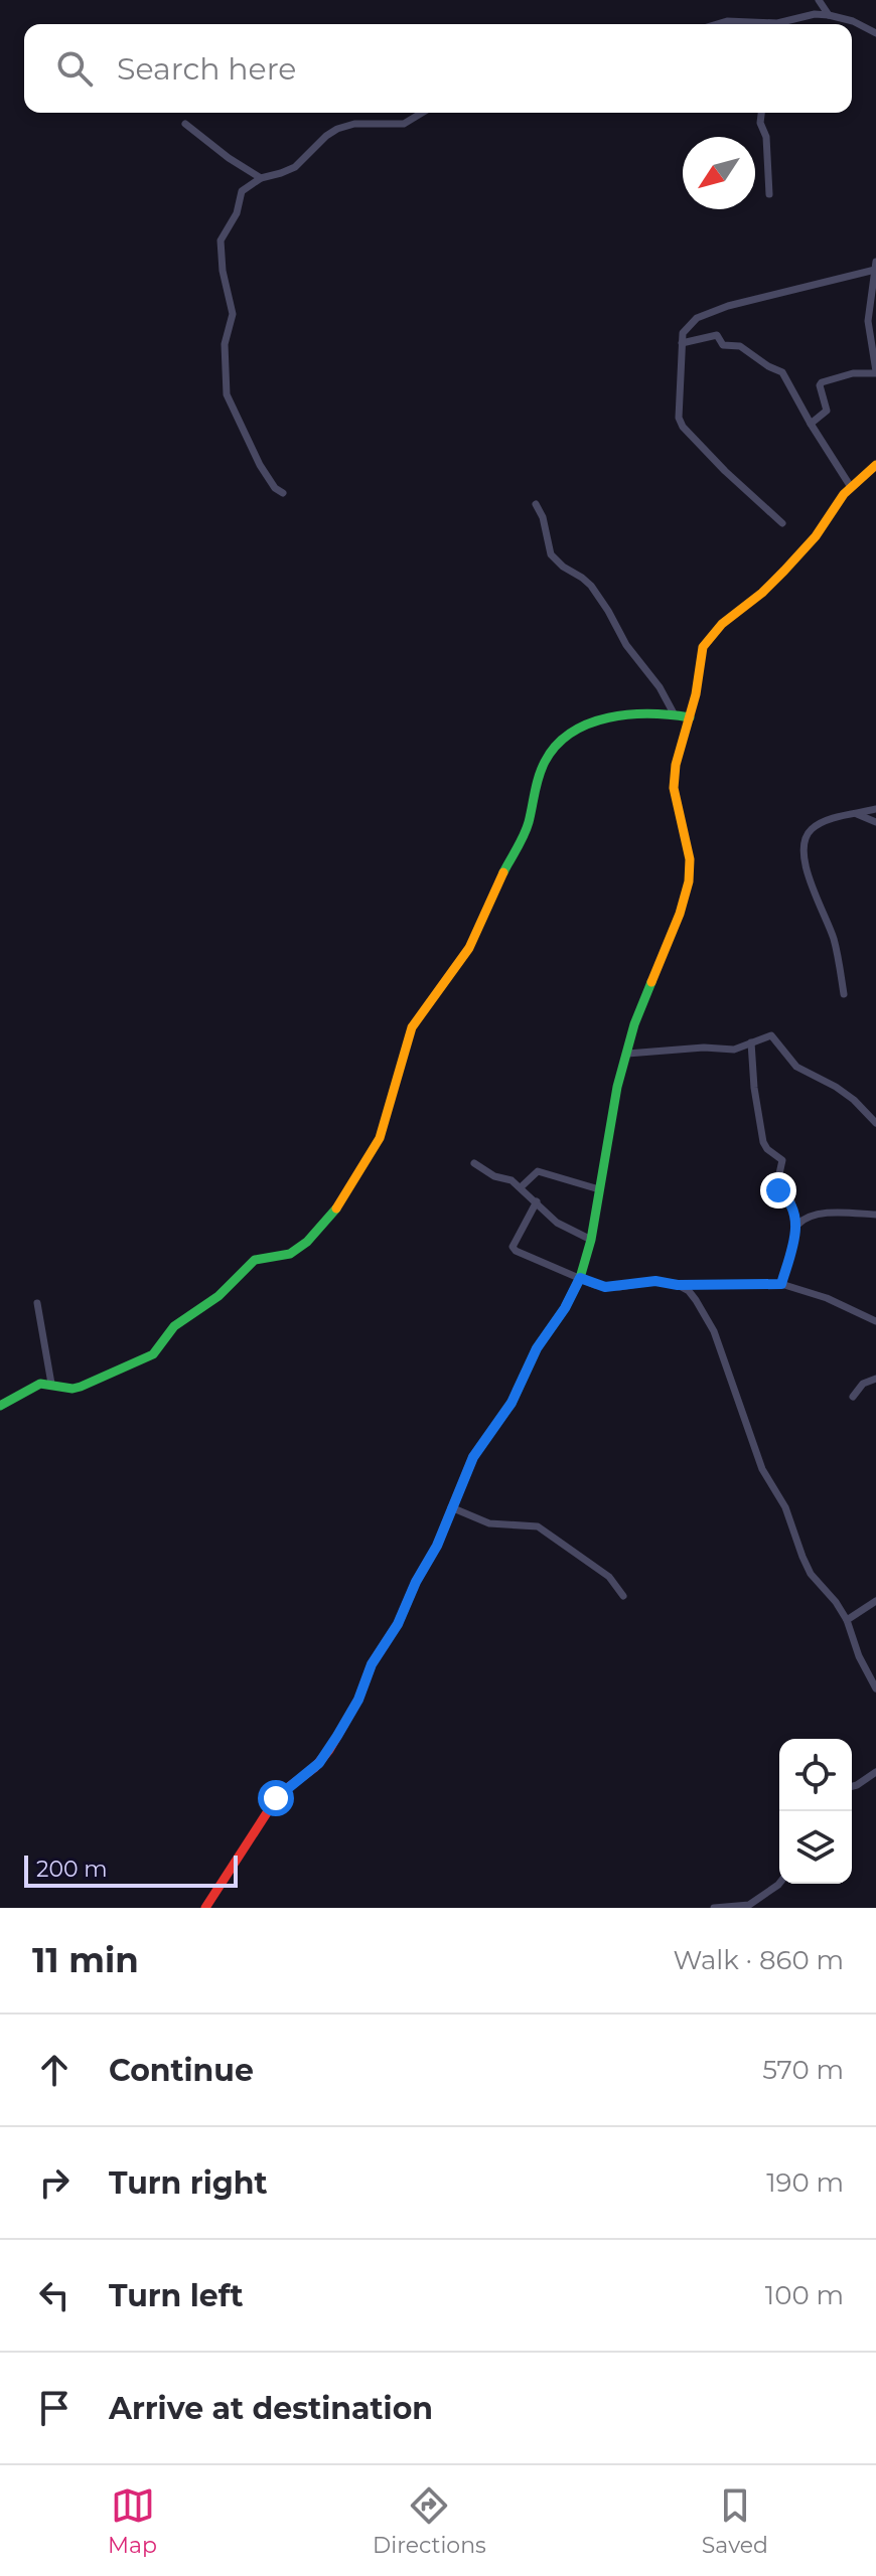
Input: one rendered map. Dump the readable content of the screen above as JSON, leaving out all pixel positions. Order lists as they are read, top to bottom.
{
  "scale_bar": "200 m",
  "north": "bottom left",
  "page": {
    "search": "Search here",
    "scale": "200 m",
    "heading": ["11 min", "Walk · 860 m"],
    "list": [
      ["Continue", "570 m"],
      ["Turn right", "190 m"],
      ["Turn left", "100 m"],
      "Arrive at destination"
    ],
    "nav": ["Map", "Directions", "Saved"]
  }
}
